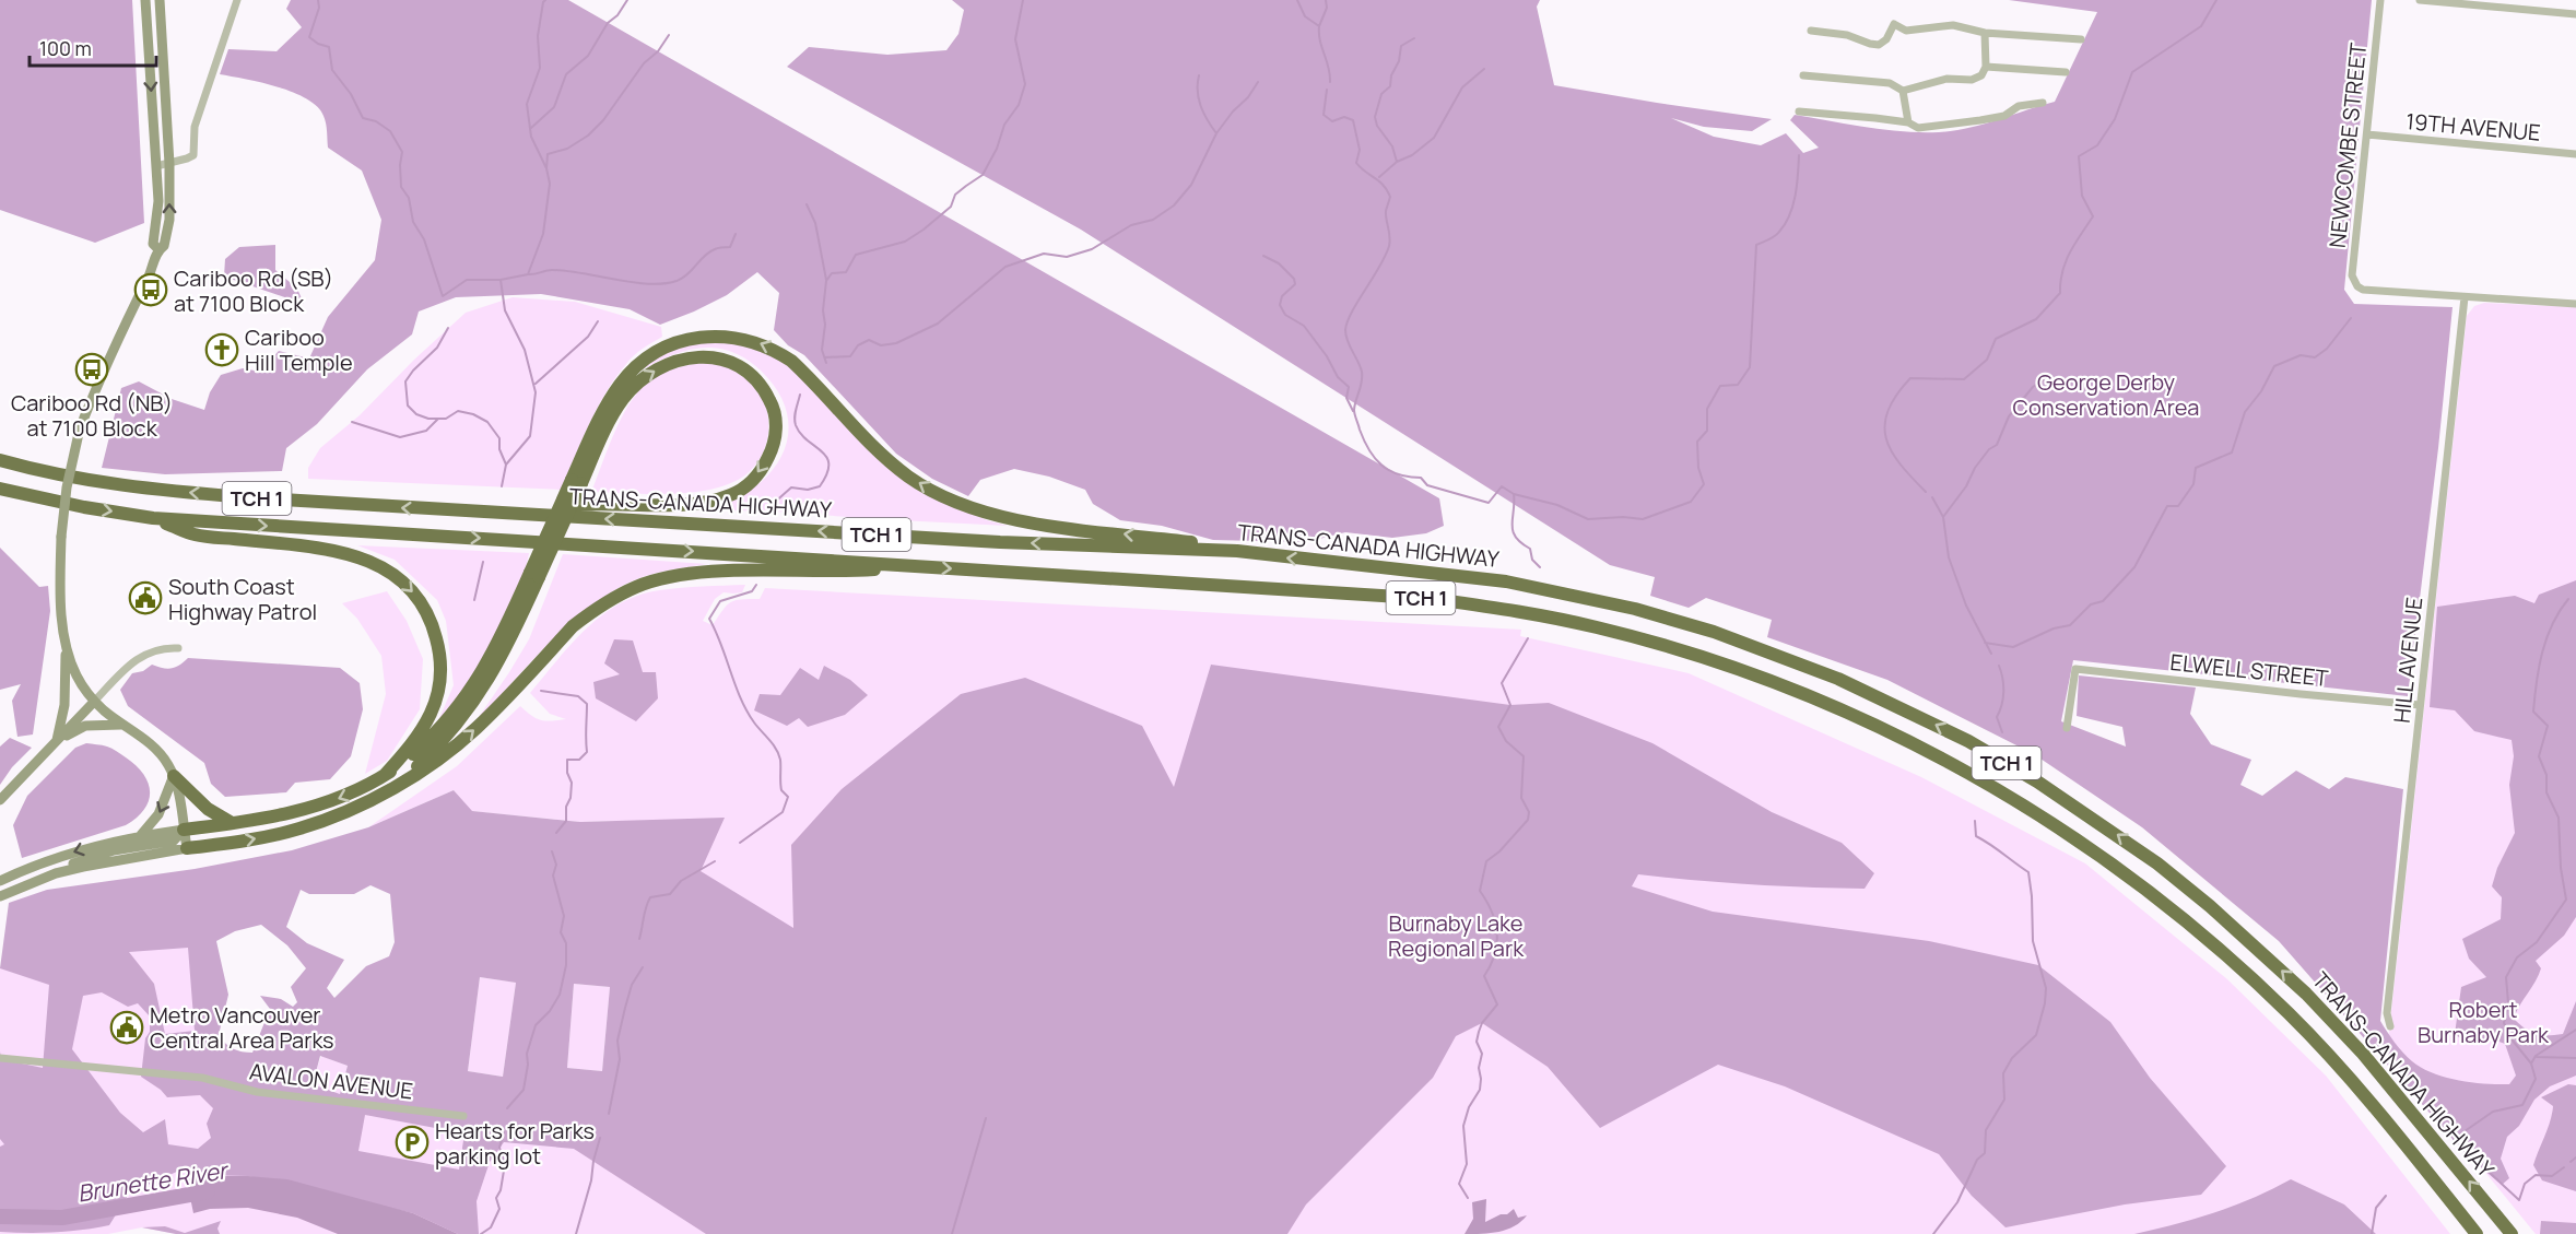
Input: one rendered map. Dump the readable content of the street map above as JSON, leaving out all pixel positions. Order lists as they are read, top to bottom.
{
  "streets": {
    "highway": ["TCH 1", "TRANS-CANADA HIGHWAY"],
    "street": [
      "19TH AVENUE",
      "NEWCOMBE STREET",
      "HILL AVENUE",
      "ELWELL STREET",
      "AVALON AVENUE"
    ]
  },
  "crossings": [
    ["19TH AVENUE", "NEWCOMBE STREET"],
    ["NEWCOMBE STREET", "HILL AVENUE"],
    ["HILL AVENUE", "ELWELL STREET"]
  ],
  "water": ["Brunette River"],
  "parks": ["George Derby Conservation Area", "Burnaby Lake Regional Park", "Robert Burnaby Park"],
  "places": {
    "bus stop": ["Cariboo Rd (SB) at 7100 Block", "Cariboo Rd (NB) at 7100 Block"],
    "church": ["Cariboo Hill Temple"],
    "public building": ["South Coast Highway Patrol", "Metro Vancouver Central Area Parks"],
    "parking": ["Hearts for Parks parking lot"]
  },
  "scale_bar": "100 m"
}
